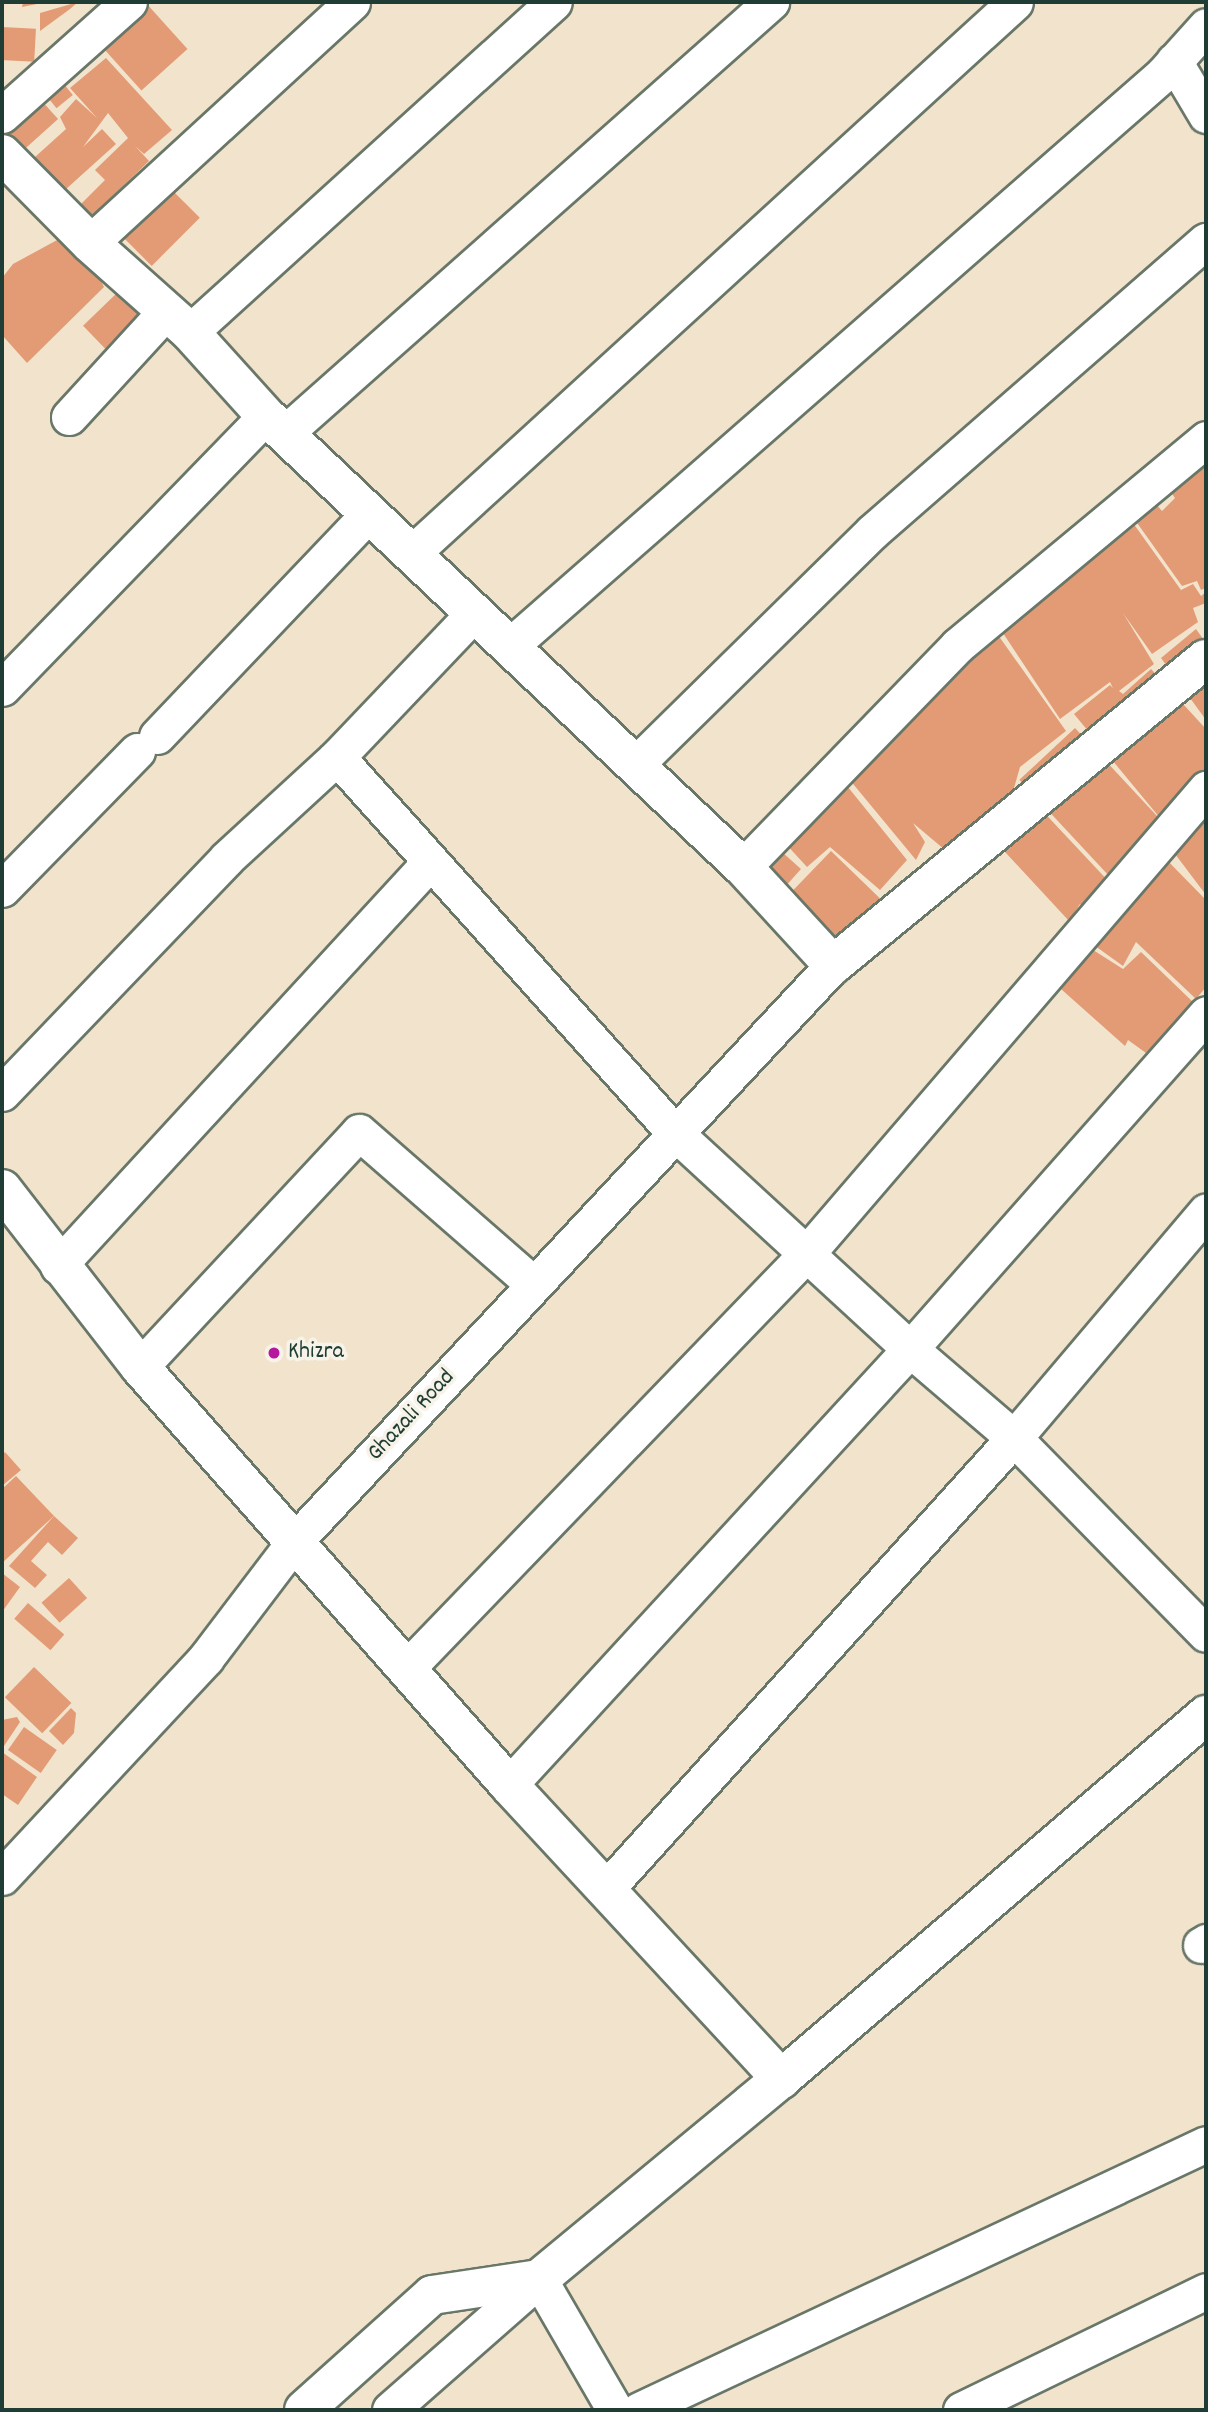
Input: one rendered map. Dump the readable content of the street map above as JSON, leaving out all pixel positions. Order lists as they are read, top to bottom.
{
  "streets": {
    "street": ["Ghazali Road"]
  },
  "places": ["Khizra"]
}
